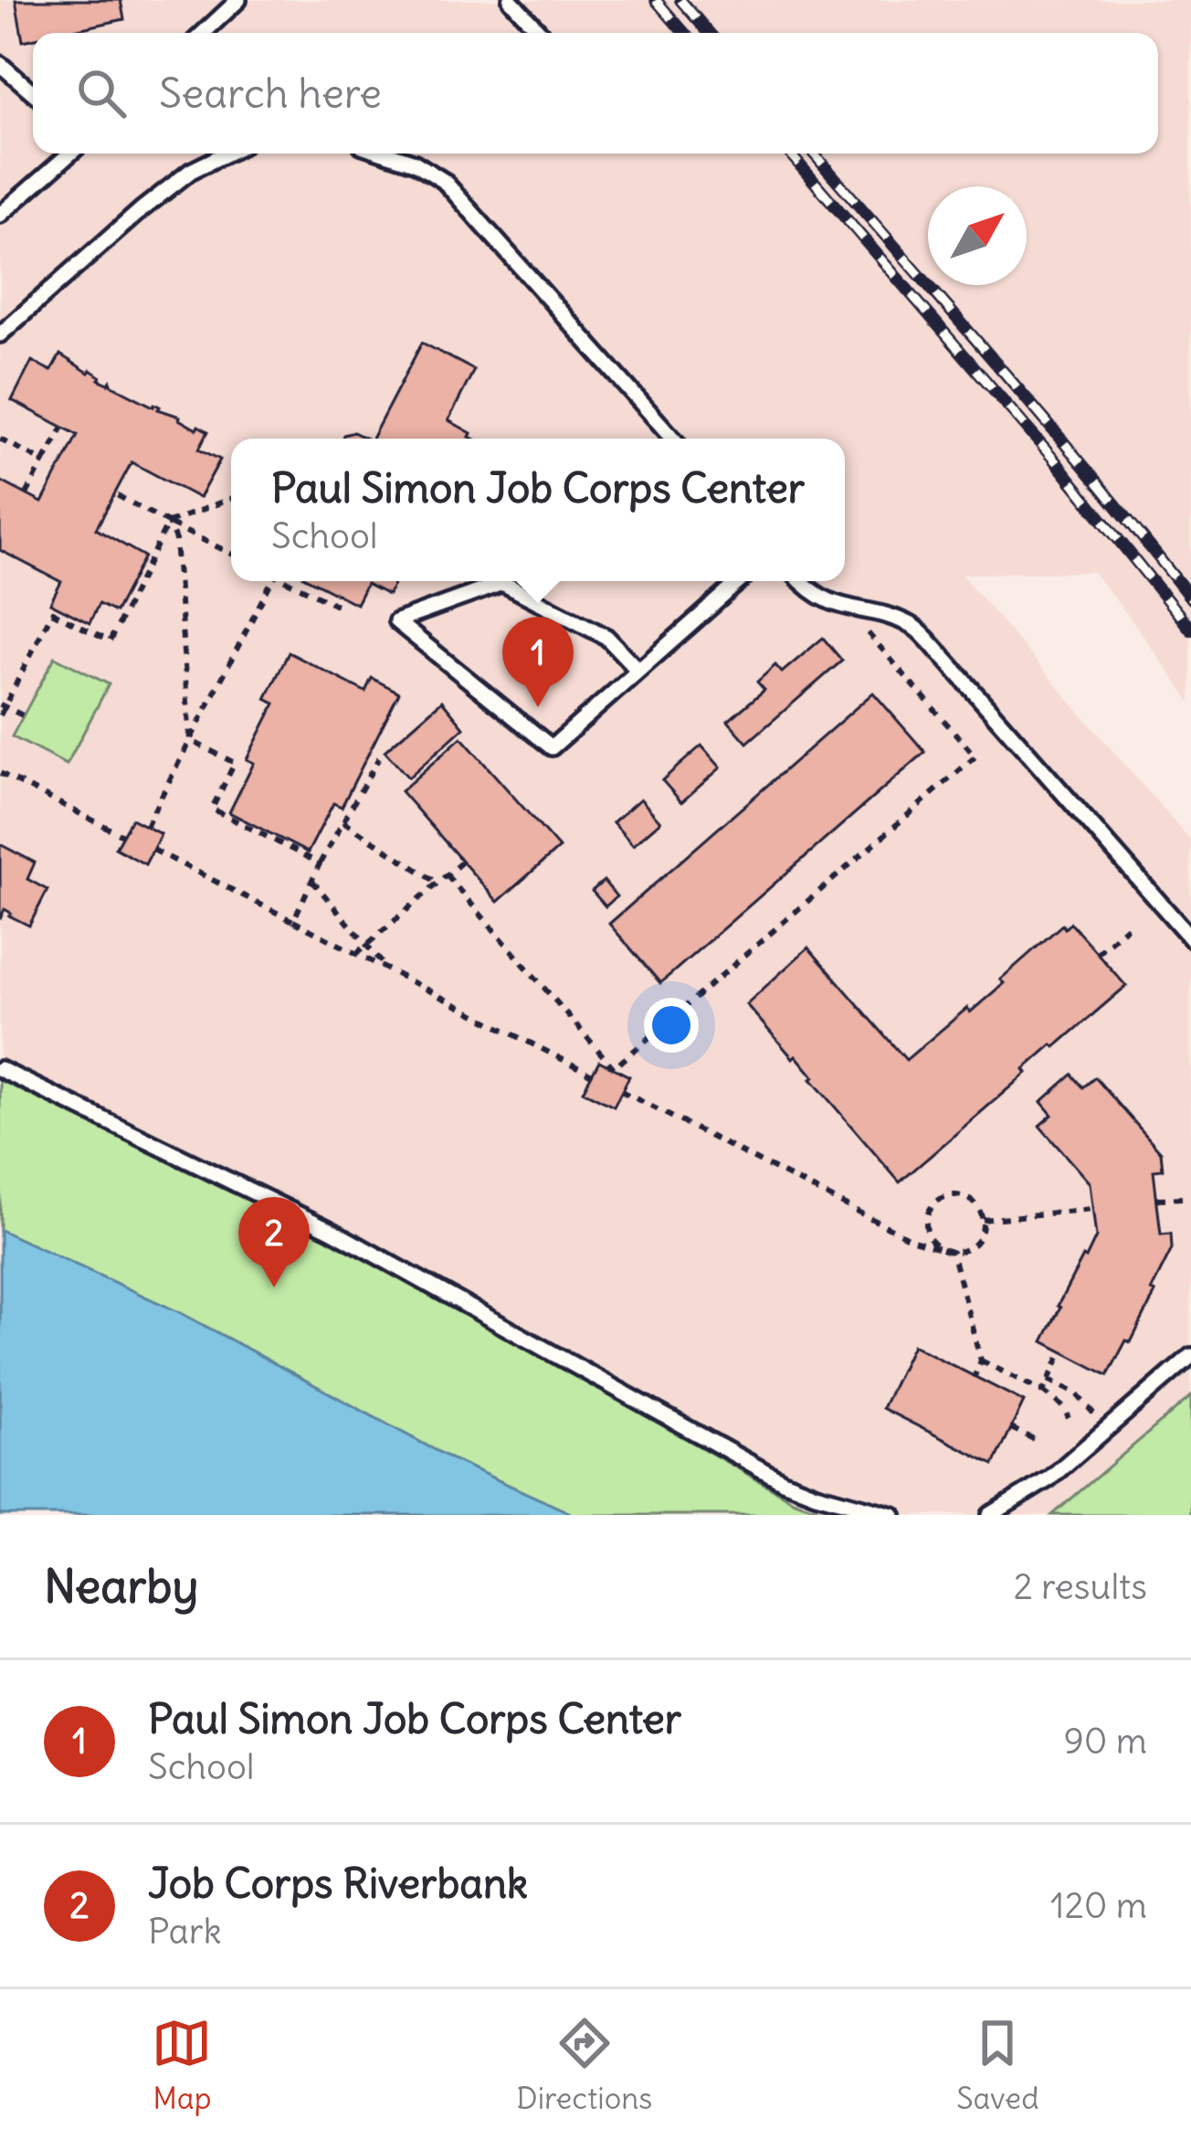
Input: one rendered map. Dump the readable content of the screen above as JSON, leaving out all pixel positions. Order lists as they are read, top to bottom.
{
  "north": "top right",
  "page": {
    "search": "Search here",
    "popup": ["Paul Simon Job Corps Center", "School"],
    "pins": ["1", "2"],
    "heading": ["Nearby", "2 results"],
    "list": [
      {
        "mark": "1",
        "name": "Paul Simon Job Corps Center",
        "note": "School",
        "value": "90 m"
      },
      {
        "mark": "2",
        "name": "Job Corps Riverbank",
        "note": "Park",
        "value": "120 m"
      }
    ],
    "nav": ["Map", "Directions", "Saved"]
  }
}
